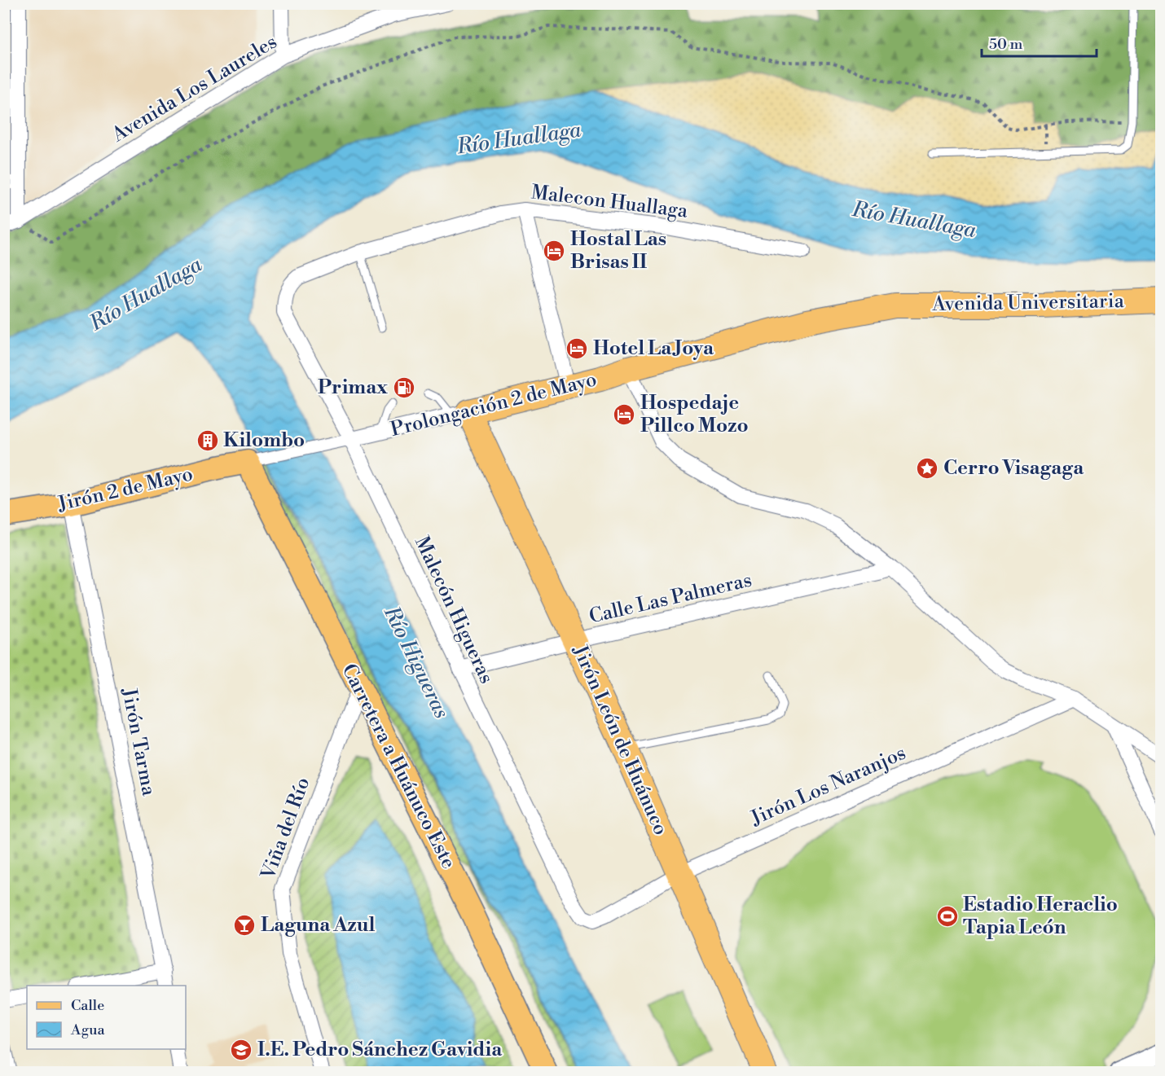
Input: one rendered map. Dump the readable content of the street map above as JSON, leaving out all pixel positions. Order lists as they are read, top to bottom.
{
  "streets": {
    "highway": ["Avenida Universitaria", "Prolongación 2 de Mayo", "Jirón León de Huánuco"],
    "main road": ["Jirón 2 de Mayo", "Carretera a Huánuco Este"],
    "street": [
      "Avenida Los Laureles",
      "Malecon Huallaga",
      "Calle Las Palmeras",
      "Malecón Higueras",
      "Jirón Tarma",
      "Jirón Los Naranjos",
      "Viña del Río"
    ]
  },
  "crossings": [
    ["Malecon Huallaga", "Malecón Higueras"],
    ["Avenida Universitaria", "Prolongación 2 de Mayo"],
    ["Prolongación 2 de Mayo", "Malecón Higueras"],
    ["Prolongación 2 de Mayo", "Jirón León de Huánuco"],
    ["Jirón 2 de Mayo", "Jirón Tarma"],
    ["Jirón 2 de Mayo", "Carretera a Huánuco Este"],
    ["Calle Las Palmeras", "Malecón Higueras"],
    ["Calle Las Palmeras", "Jirón León de Huánuco"],
    ["Malecón Higueras", "Jirón Los Naranjos"],
    ["Jirón León de Huánuco", "Jirón Los Naranjos"],
    ["Carretera a Huánuco Este", "Viña del Río"]
  ],
  "water": ["Río Huallaga", "Río Higueras"],
  "places": {
    "hotel": ["Hostal Las Brisas II", "Hotel La Joya", "Hospedaje Pillco Mozo"],
    "fuel station": ["Primax"],
    "building": ["Kilombo"],
    "place": ["Cerro Visagaga"],
    "sports": ["Estadio Heraclio Tapia León"],
    "bar": ["Laguna Azul"],
    "school or university": ["I.E. Pedro Sánchez Gavidia"]
  },
  "legend": ["Calle", "Agua"],
  "scale_bar": "50 m"
}
